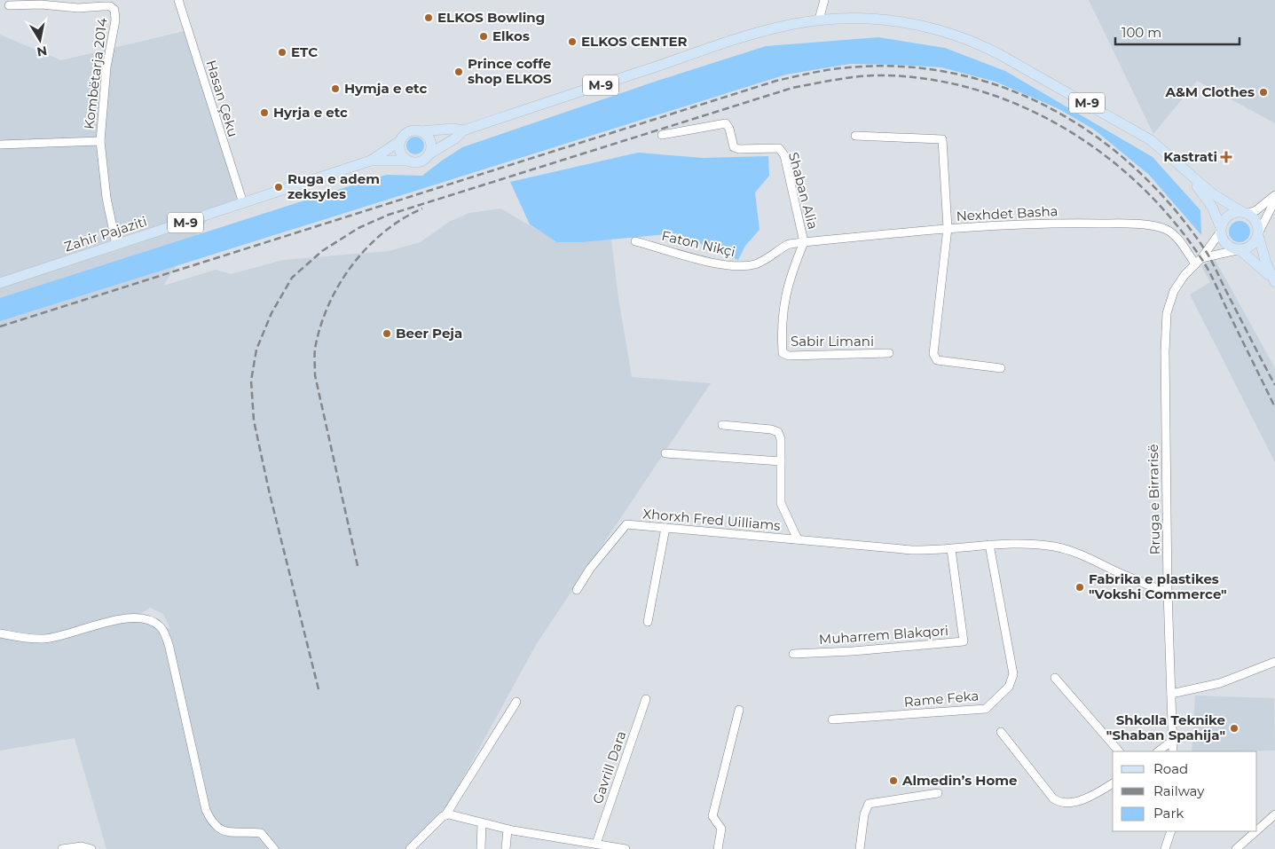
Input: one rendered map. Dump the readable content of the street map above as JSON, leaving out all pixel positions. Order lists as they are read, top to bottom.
{
  "streets": {
    "main road": ["M-9", "Zahir Pajaziti"],
    "street": [
      "Kombëtarja 2014",
      "Hasan Çeku",
      "Shaban Alia",
      "Nexhdet Basha",
      "Faton Nikçi",
      "Sabir Limani",
      "Rruga e Birrarisë",
      "Xhorxh Fred Uilliams",
      "Muharrem Blakqori",
      "Rame Feka",
      "Gavrill Dara"
    ]
  },
  "crossings": [
    ["Kombëtarja 2014", "Zahir Pajaziti"],
    ["M-9", "Zahir Pajaziti"],
    ["M-9", "Rruga e Birrarisë"],
    ["Hasan Çeku", "Zahir Pajaziti"],
    ["Shaban Alia", "Nexhdet Basha"],
    ["Shaban Alia", "Faton Nikçi"],
    ["Shaban Alia", "Sabir Limani"],
    ["Nexhdet Basha", "Faton Nikçi"],
    ["Nexhdet Basha", "Sabir Limani"],
    ["Nexhdet Basha", "Rruga e Birrarisë"],
    ["Faton Nikçi", "Sabir Limani"],
    ["Rruga e Birrarisë", "Xhorxh Fred Uilliams"],
    ["Xhorxh Fred Uilliams", "Muharrem Blakqori"],
    ["Xhorxh Fred Uilliams", "Rame Feka"]
  ],
  "places": {
    "other": [
      "ELKOS Bowling",
      "Elkos",
      "ELKOS CENTER",
      "ETC",
      "Prince coffe shop ELKOS",
      "Hymja e etc",
      "A&M Clothes",
      "Hyrja e etc",
      "Ruga e adem zeksyles",
      "Beer Peja",
      "Fabrika e plastikes \"Vokshi Commerce\"",
      "Shkolla Teknike \"Shaban Spahija\"",
      "Almedin’s Home"
    ],
    "health": ["Kastrati"]
  },
  "legend": ["Road", "Railway", "Park"],
  "scale_bar": "100 m",
  "north": "bottom"
}
